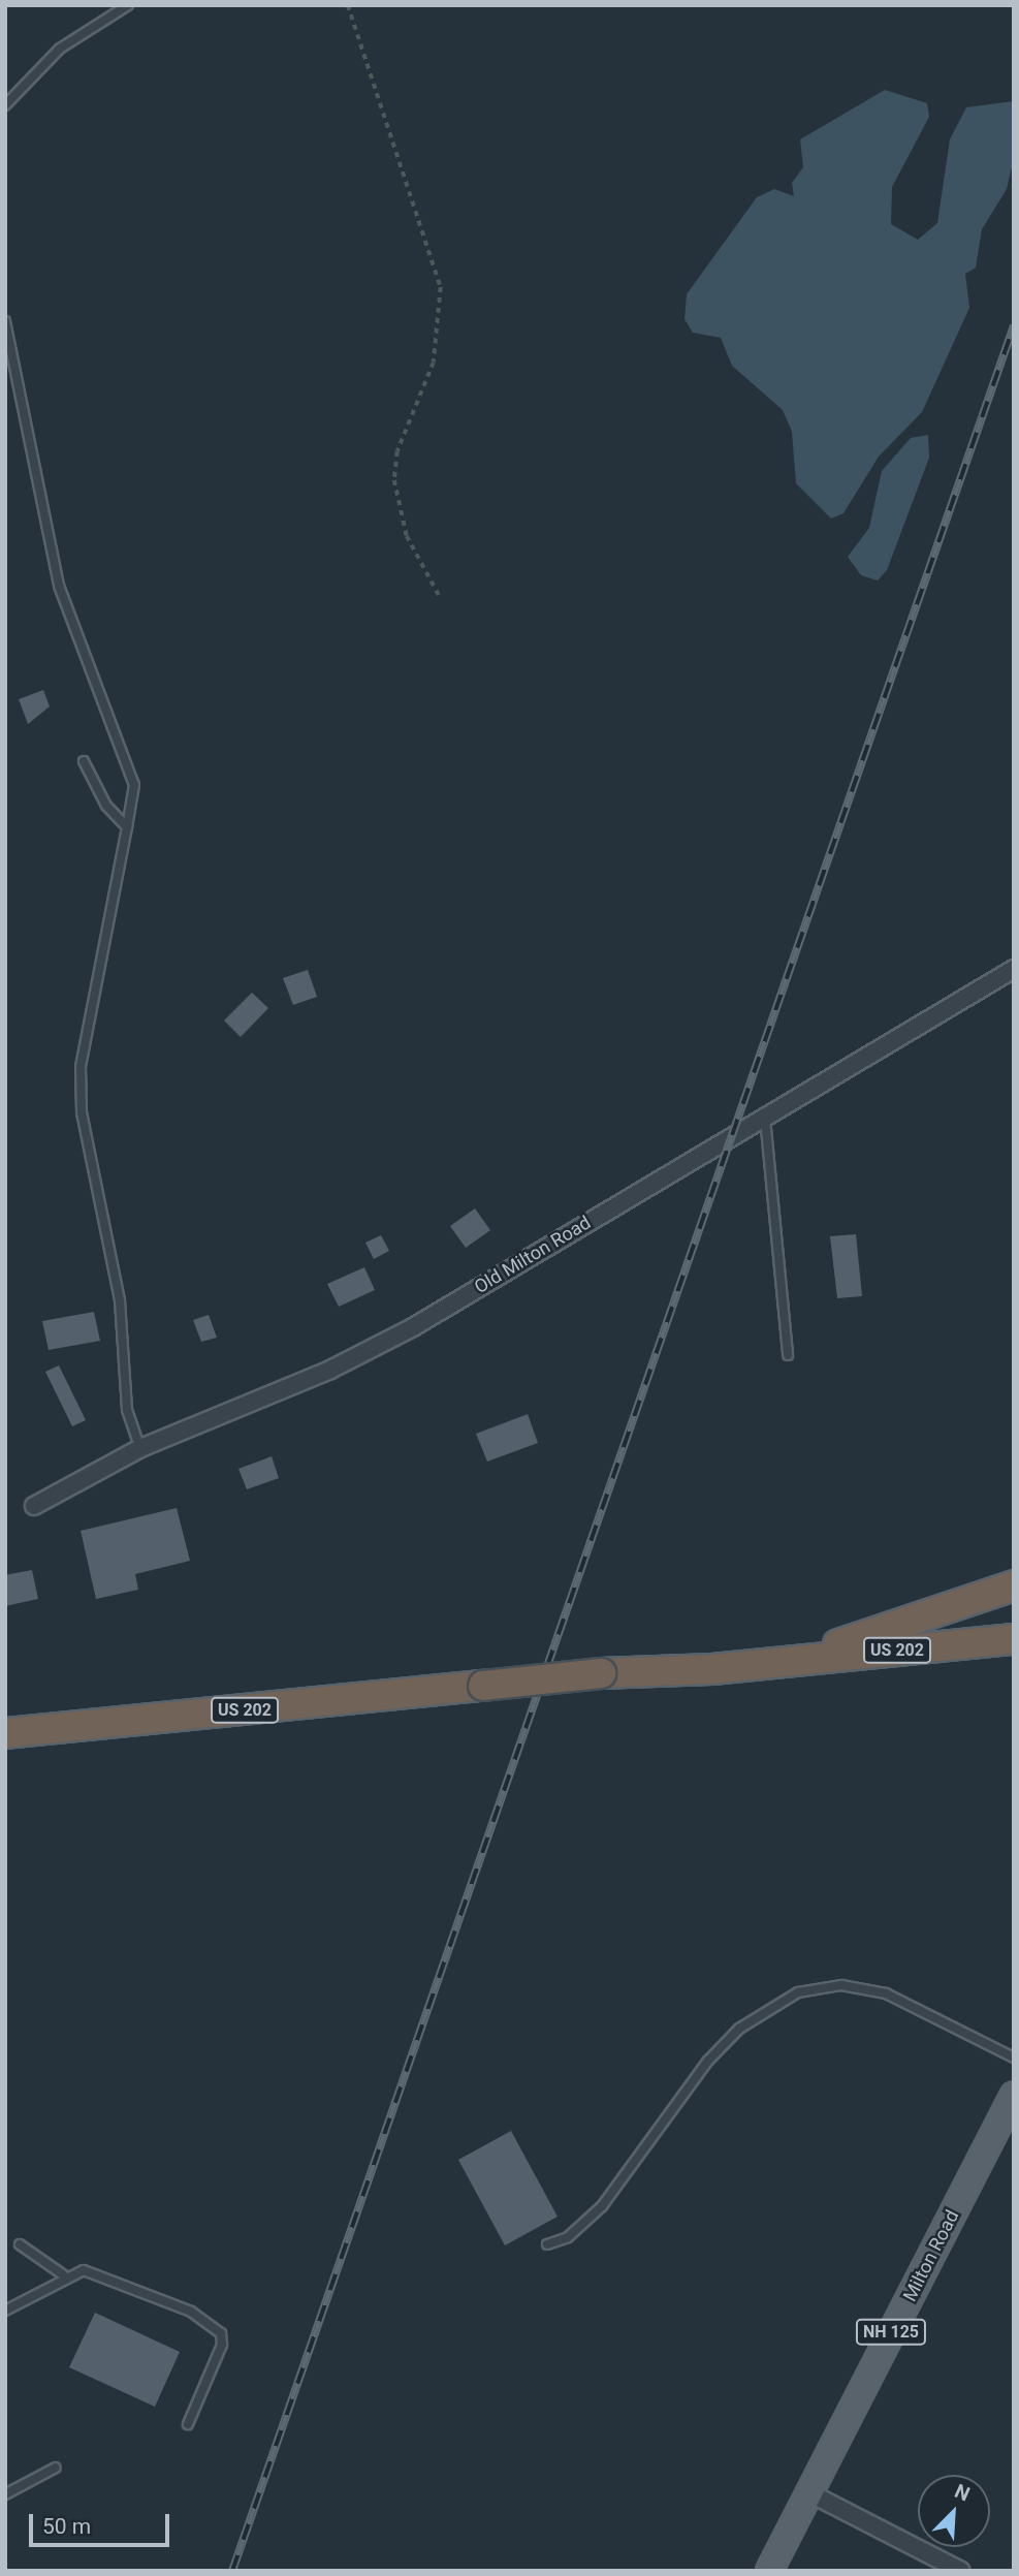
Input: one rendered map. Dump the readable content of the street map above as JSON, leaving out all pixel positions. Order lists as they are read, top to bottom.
{
  "streets": {
    "highway": ["US 202"],
    "main road": ["Milton Road", "NH 125"],
    "street": ["Old Milton Road"]
  },
  "scale_bar": "50 m",
  "north": "top right"
}
